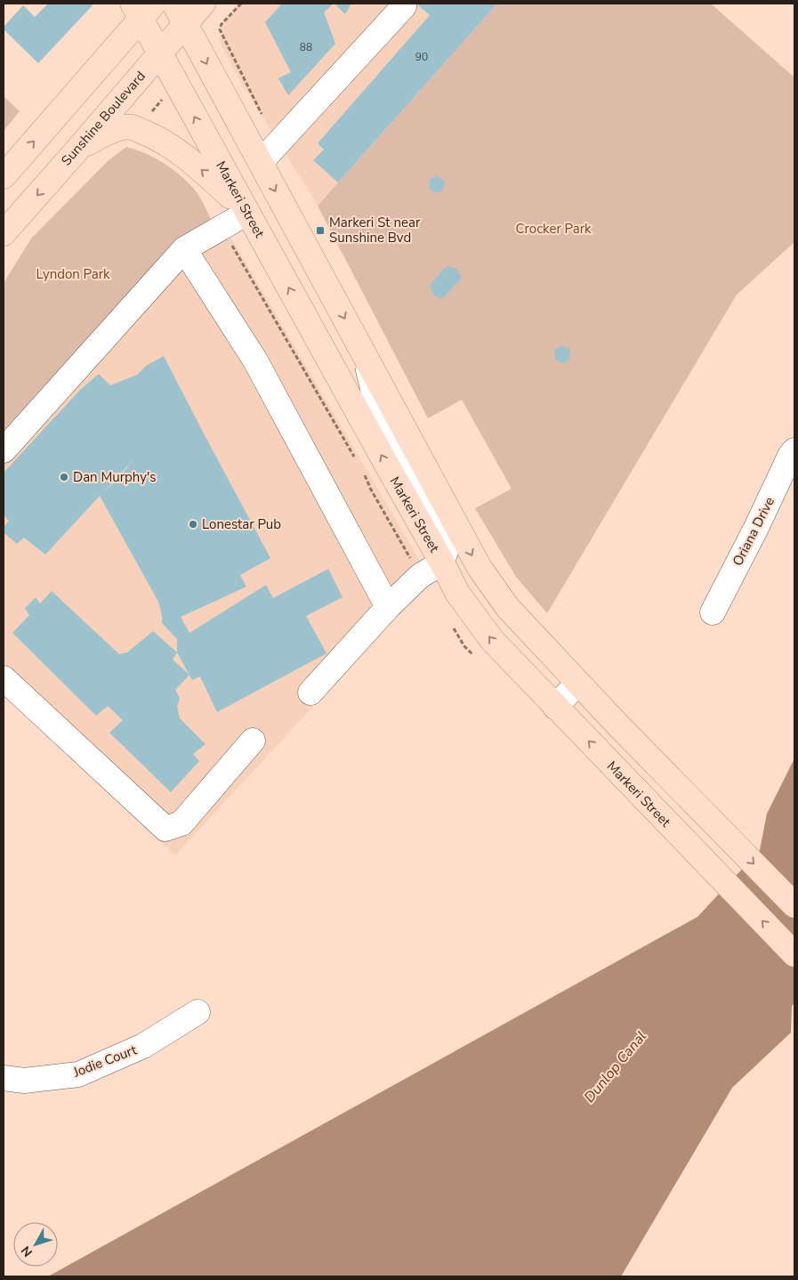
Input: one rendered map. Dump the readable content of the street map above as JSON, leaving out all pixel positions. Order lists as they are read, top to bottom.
{
  "streets": {
    "main road": ["Sunshine Boulevard", "Markeri Street"],
    "street": ["Oriana Drive", "Jodie Court"]
  },
  "crossings": [
    ["Sunshine Boulevard", "Markeri Street"]
  ],
  "water": ["Dunlop Canal"],
  "parks": ["Crocker Park", "Lyndon Park"],
  "places": {
    "transit": ["Markeri St near Sunshine Bvd"],
    "other": ["Dan Murphy's", "Lonestar Pub"]
  },
  "house_numbers": ["88", "90"],
  "north": "bottom left"
}
